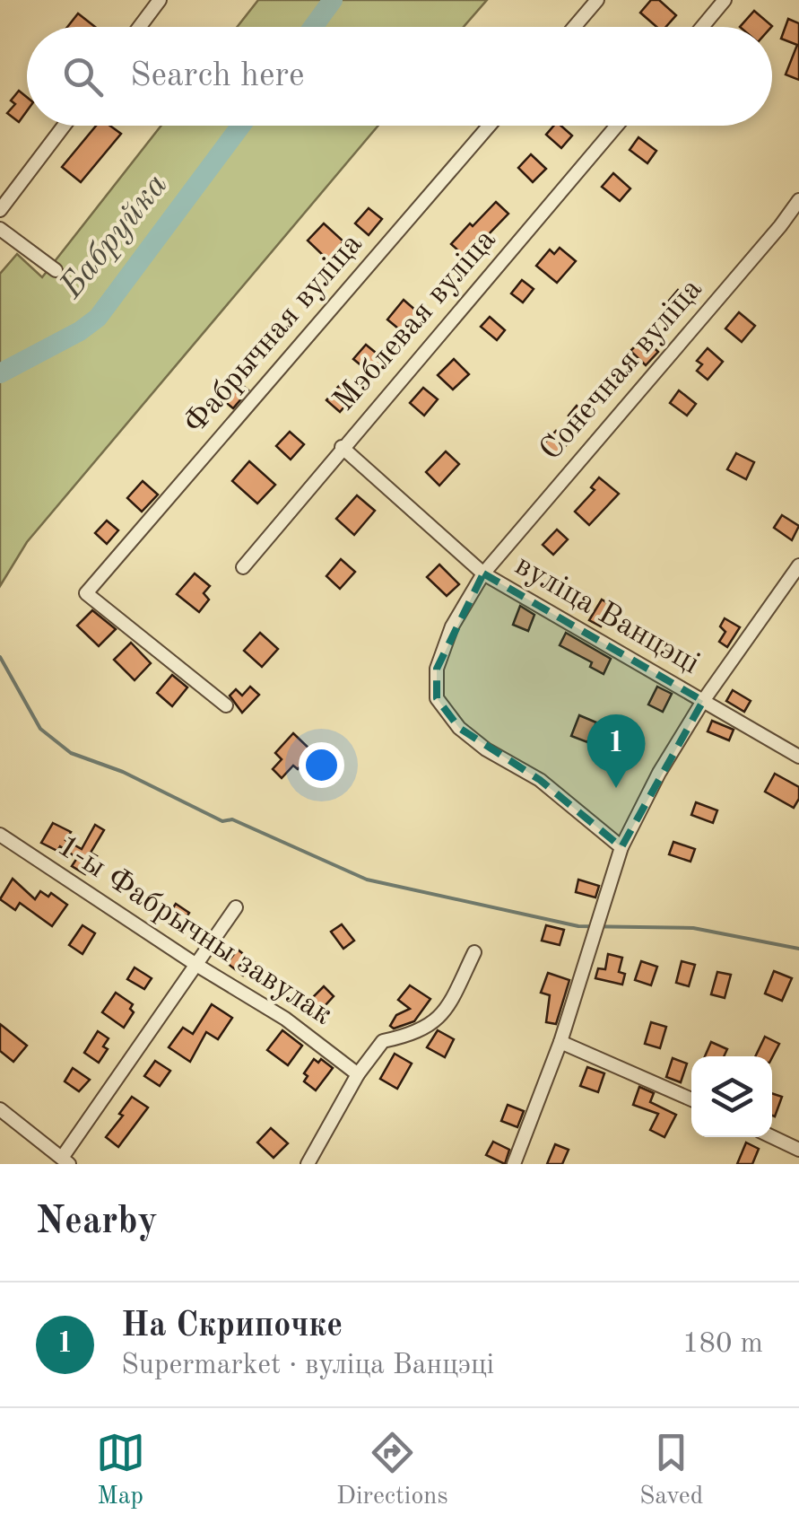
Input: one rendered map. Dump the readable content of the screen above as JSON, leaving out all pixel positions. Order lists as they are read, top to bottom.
{
  "streets": {
    "street": [
      "Мэблевая вуліца",
      "Фабрычная вуліца",
      "Сонечная вуліца",
      "вуліца Ванцэці",
      "1-ы Фабрычны завулак"
    ]
  },
  "crossings": [
    ["Сонечная вуліца", "вуліца Ванцэці"]
  ],
  "water": ["Бабруйка"],
  "page": {
    "search": "Search here",
    "pins": "1",
    "heading": "Nearby",
    "list": [
      {
        "mark": "1",
        "name": "На Скрипочке",
        "note": "Supermarket · вуліца Ванцэці",
        "value": "180 m"
      }
    ],
    "nav": ["Map", "Directions", "Saved"]
  }
}
